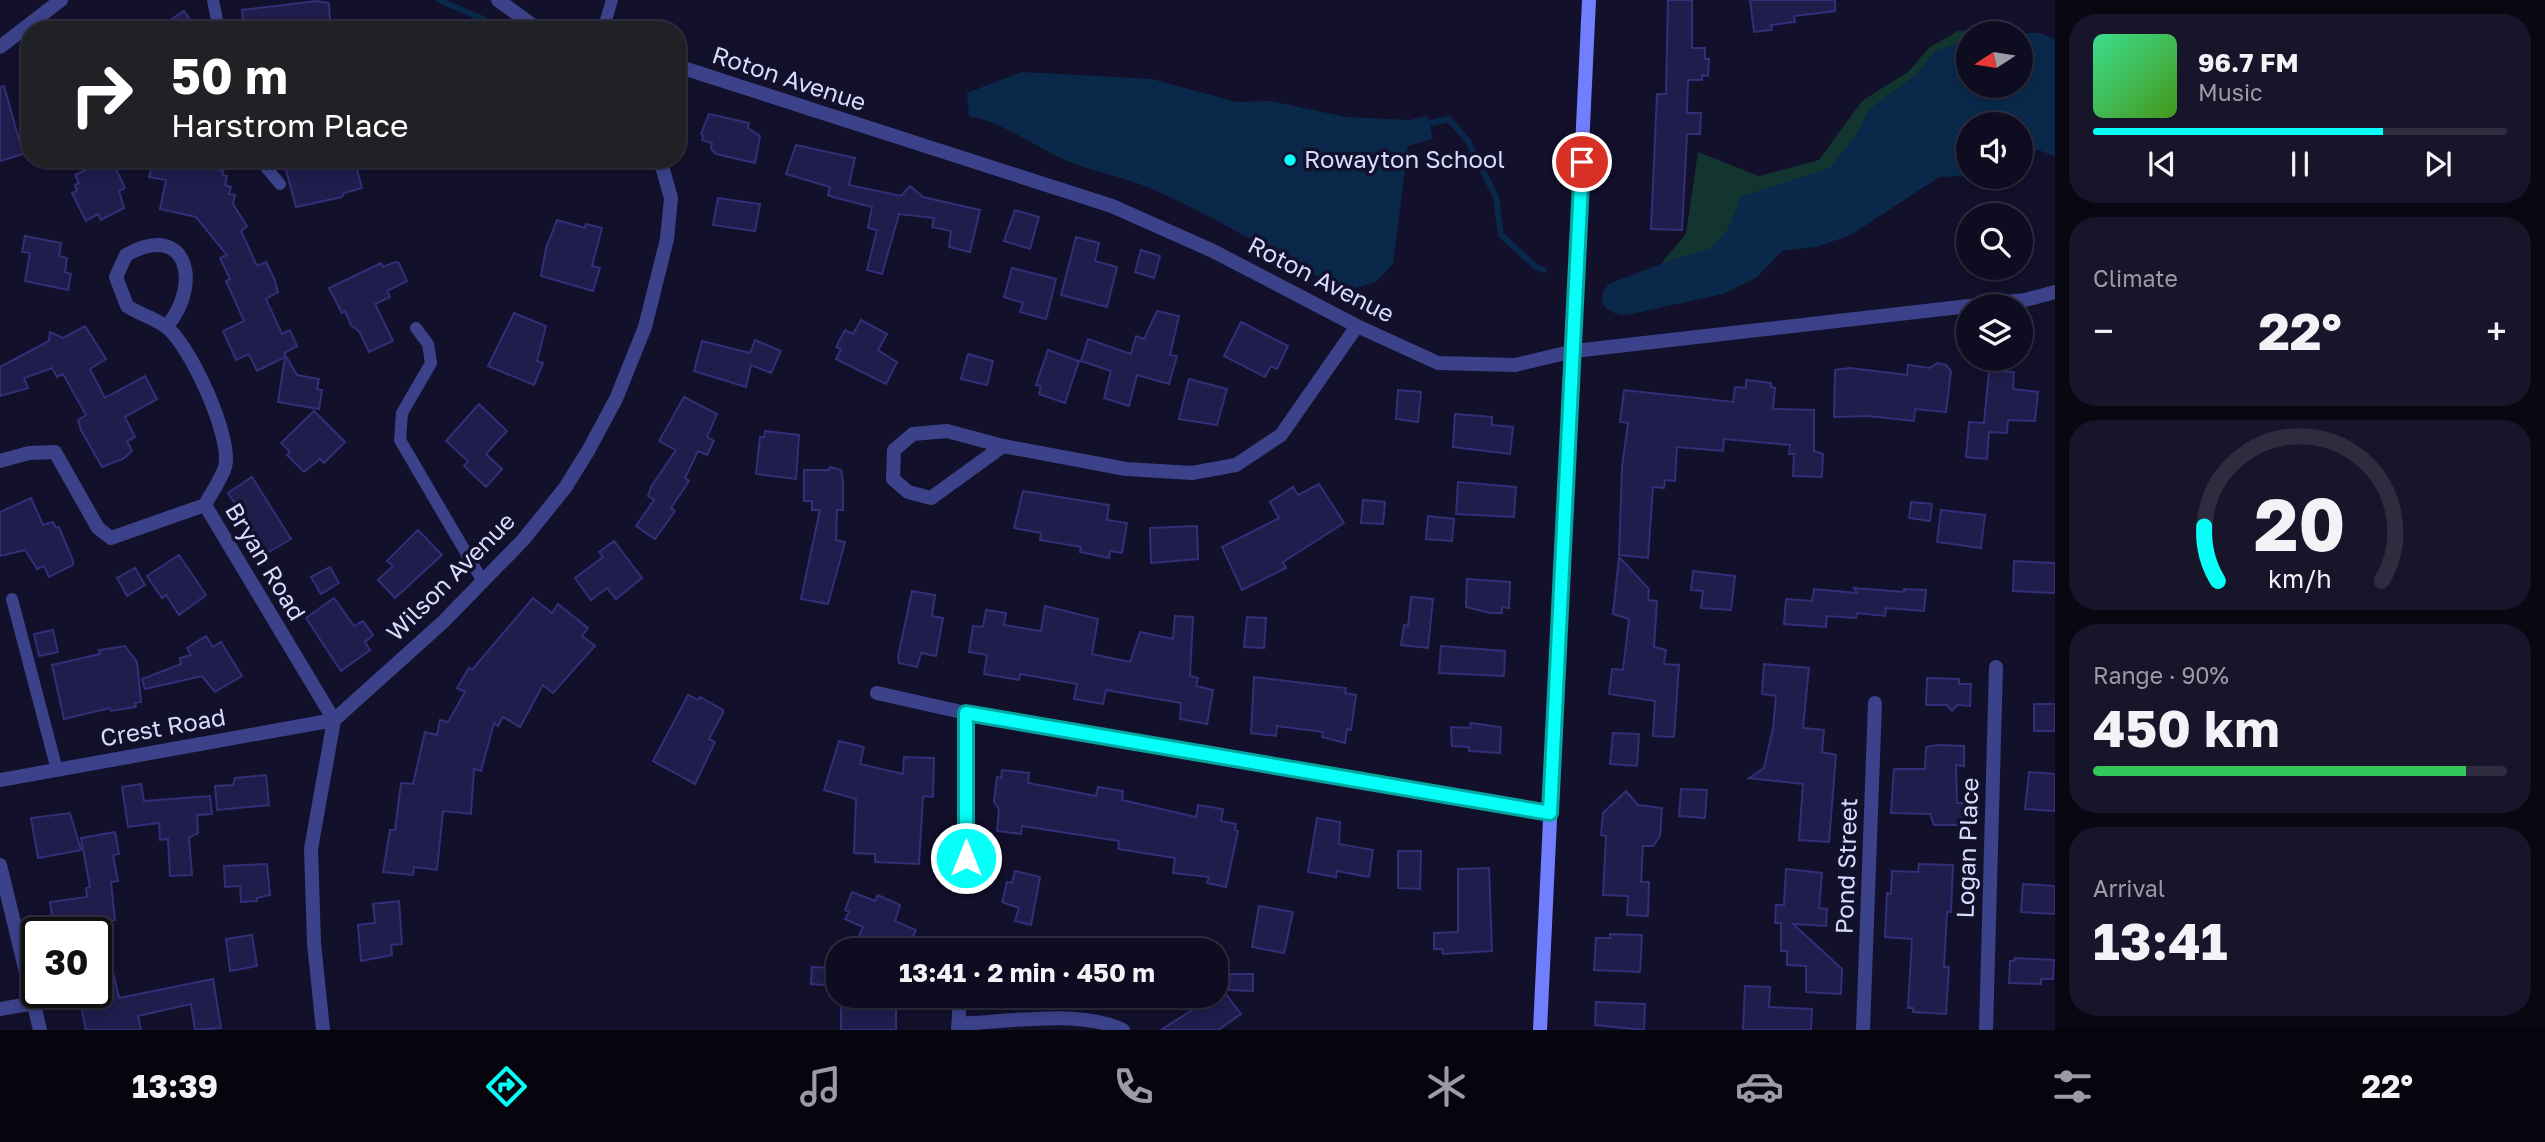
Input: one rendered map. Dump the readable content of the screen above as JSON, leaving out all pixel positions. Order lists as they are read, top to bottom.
{
  "streets": {
    "street": [
      "Roton Avenue",
      "Bryan Road",
      "Wilson Avenue",
      "Crest Road",
      "Logan Place",
      "Pond Street"
    ]
  },
  "crossings": [
    ["Bryan Road", "Wilson Avenue"],
    ["Bryan Road", "Crest Road"],
    ["Wilson Avenue", "Crest Road"]
  ],
  "places": ["Rowayton School"],
  "north": "left",
  "page": {
    "turn": ["50 m", "Harstrom Place"],
    "song": ["96.7 FM", "Music"],
    "tile": [
      "Climate",
      ["Range · 90%", "450 km"],
      ["Arrival", "13:41"]
    ],
    "heat": ["−", "22°", "+"],
    "limit": "30",
    "trip": "13:41 · 2 min · 450 m",
    "tabs": ["13:39", "22°"],
    "gauge": ["20", "km/h"]
  }
}
